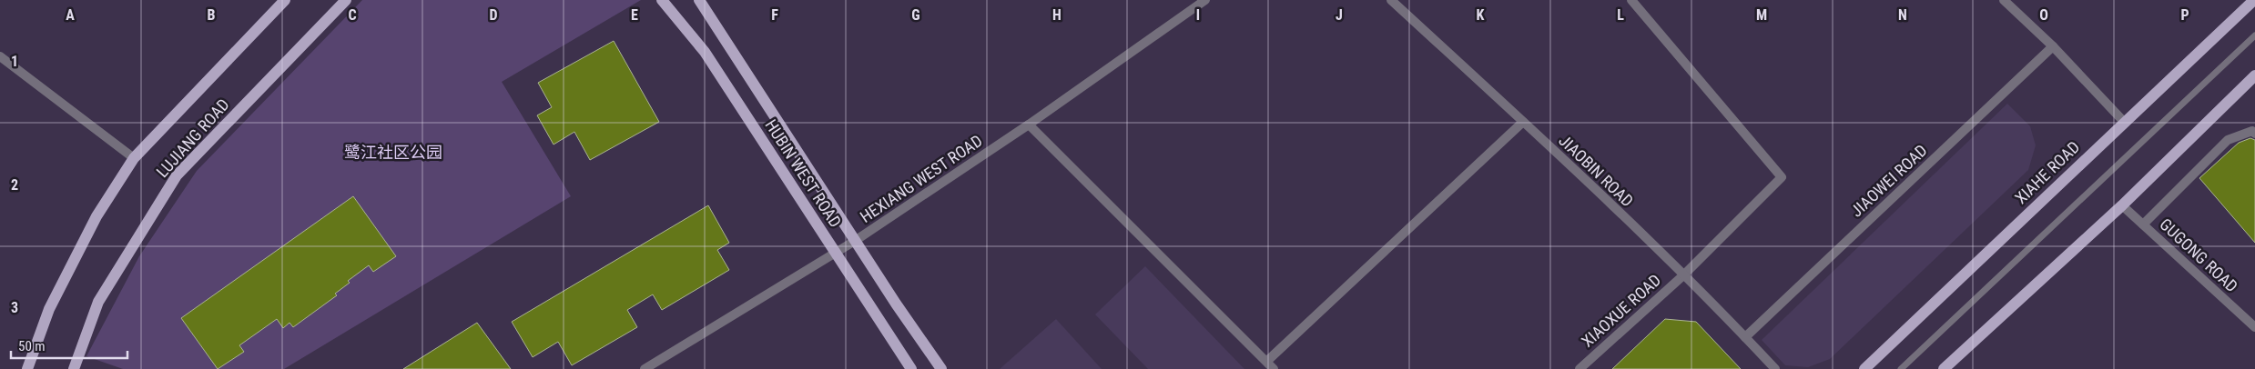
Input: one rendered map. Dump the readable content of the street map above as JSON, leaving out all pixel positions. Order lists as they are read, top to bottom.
{
  "streets": {
    "main road": ["LUJIANG ROAD", "XIAHE ROAD", "HUBIN WEST ROAD"],
    "street": [
      "JIAOBIN ROAD",
      "HEXIANG WEST ROAD",
      "JIAOWEI ROAD",
      "GUGONG ROAD",
      "XIAOXUE ROAD"
    ]
  },
  "crossings": [
    ["JIAOBIN ROAD", "JIAOWEI ROAD"],
    ["JIAOBIN ROAD", "XIAOXUE ROAD"],
    ["HUBIN WEST ROAD", "HEXIANG WEST ROAD"]
  ],
  "parks": ["鹭江社区公园"],
  "scale_bar": "50 m",
  "grid": {
    "columns": [
      "A",
      "B",
      "C",
      "D",
      "E",
      "F",
      "G",
      "H",
      "I",
      "J",
      "K",
      "L",
      "M",
      "N",
      "O",
      "P"
    ],
    "rows": ["1", "2", "3"]
  }
}
